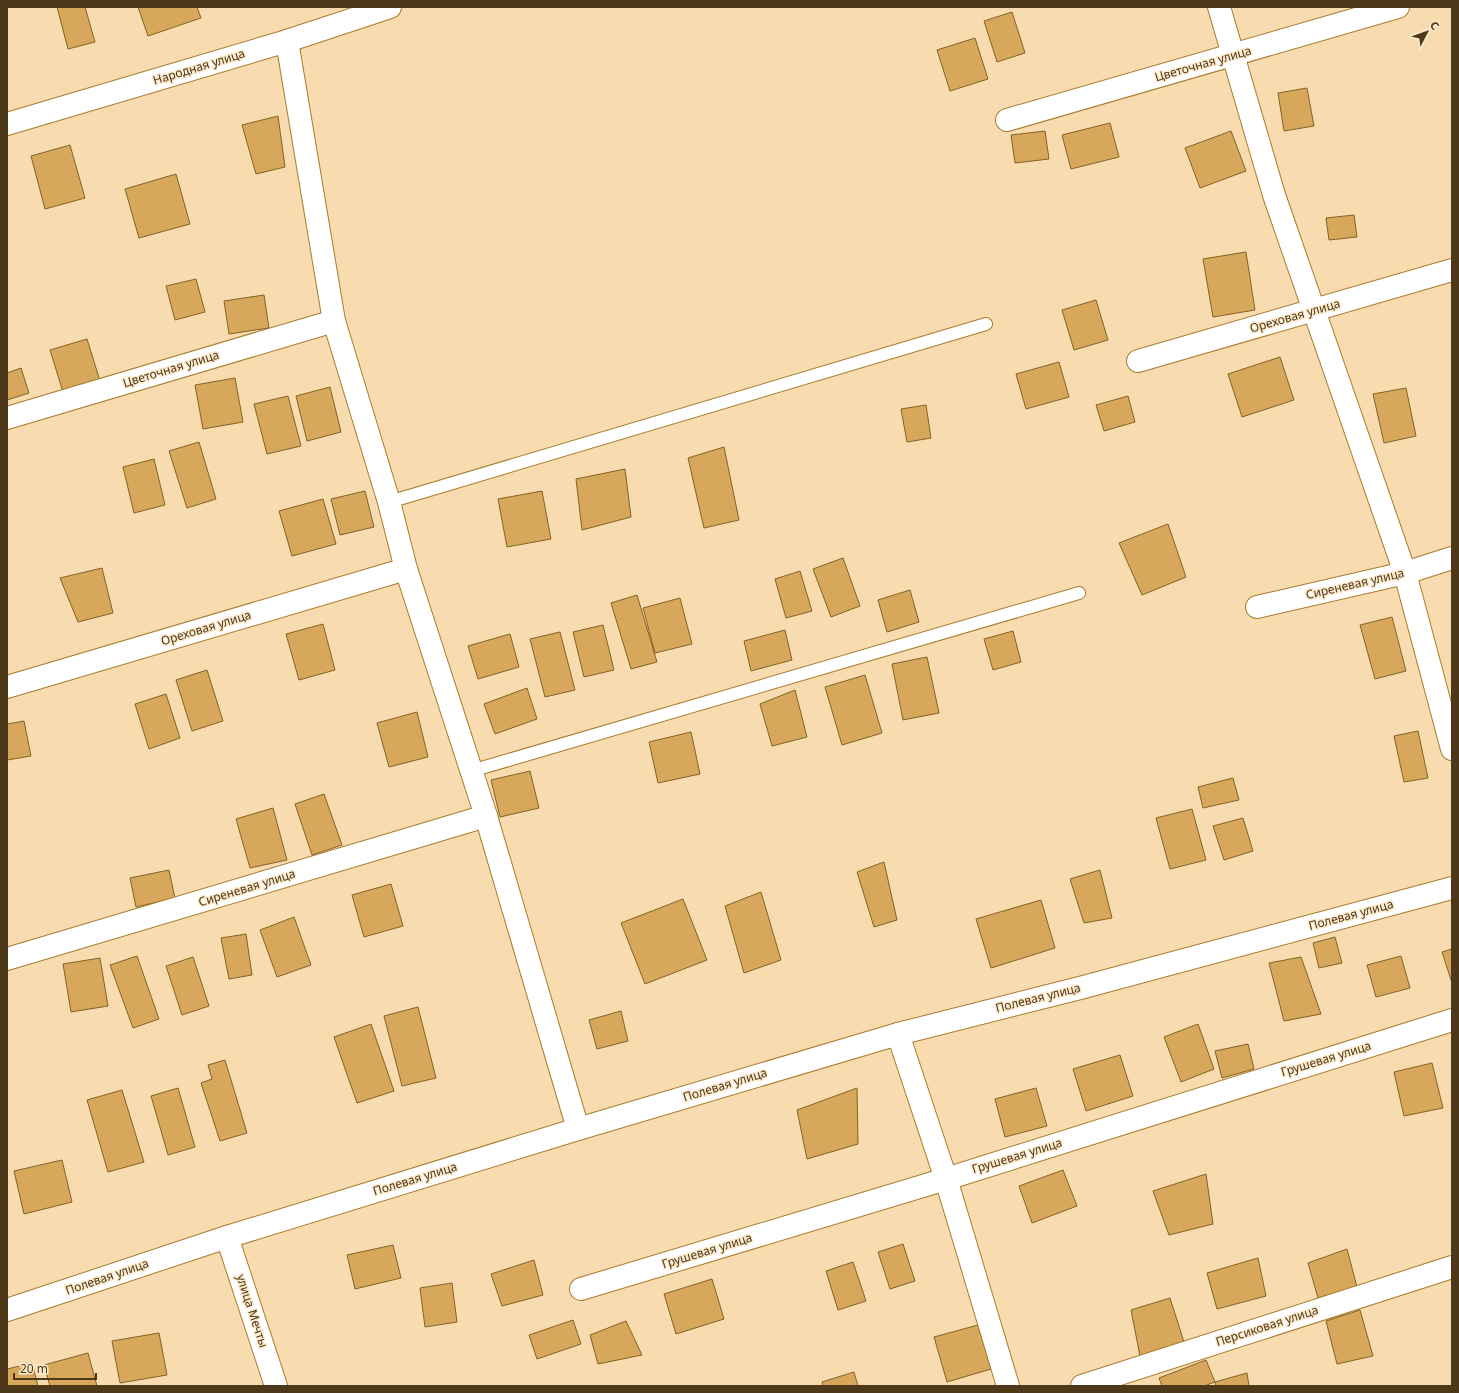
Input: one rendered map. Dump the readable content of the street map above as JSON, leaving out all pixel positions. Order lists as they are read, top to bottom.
{
  "streets": {
    "street": [
      "Цветочная улица",
      "Народная улица",
      "Ореховая улица",
      "Сиреневая улица",
      "Полевая улица",
      "Грушевая улица",
      "улица Мечты",
      "Персиковая улица"
    ]
  },
  "crossings": [
    ["Полевая улица", "улица Мечты"]
  ],
  "scale_bar": "20 m",
  "north": "top right"
}
